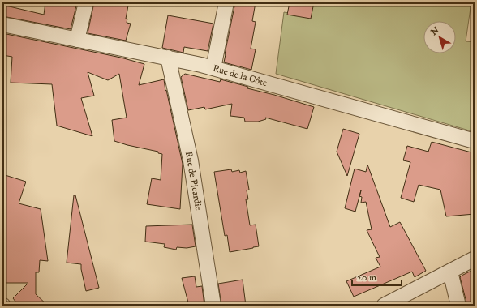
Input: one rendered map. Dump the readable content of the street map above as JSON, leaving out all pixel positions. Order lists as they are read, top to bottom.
{
  "streets": {
    "street": ["Rue de la Côte", "Rue de Picardie"]
  },
  "crossings": [
    ["Rue de la Côte", "Rue de Picardie"]
  ],
  "scale_bar": "20 m",
  "north": "top left"
}
